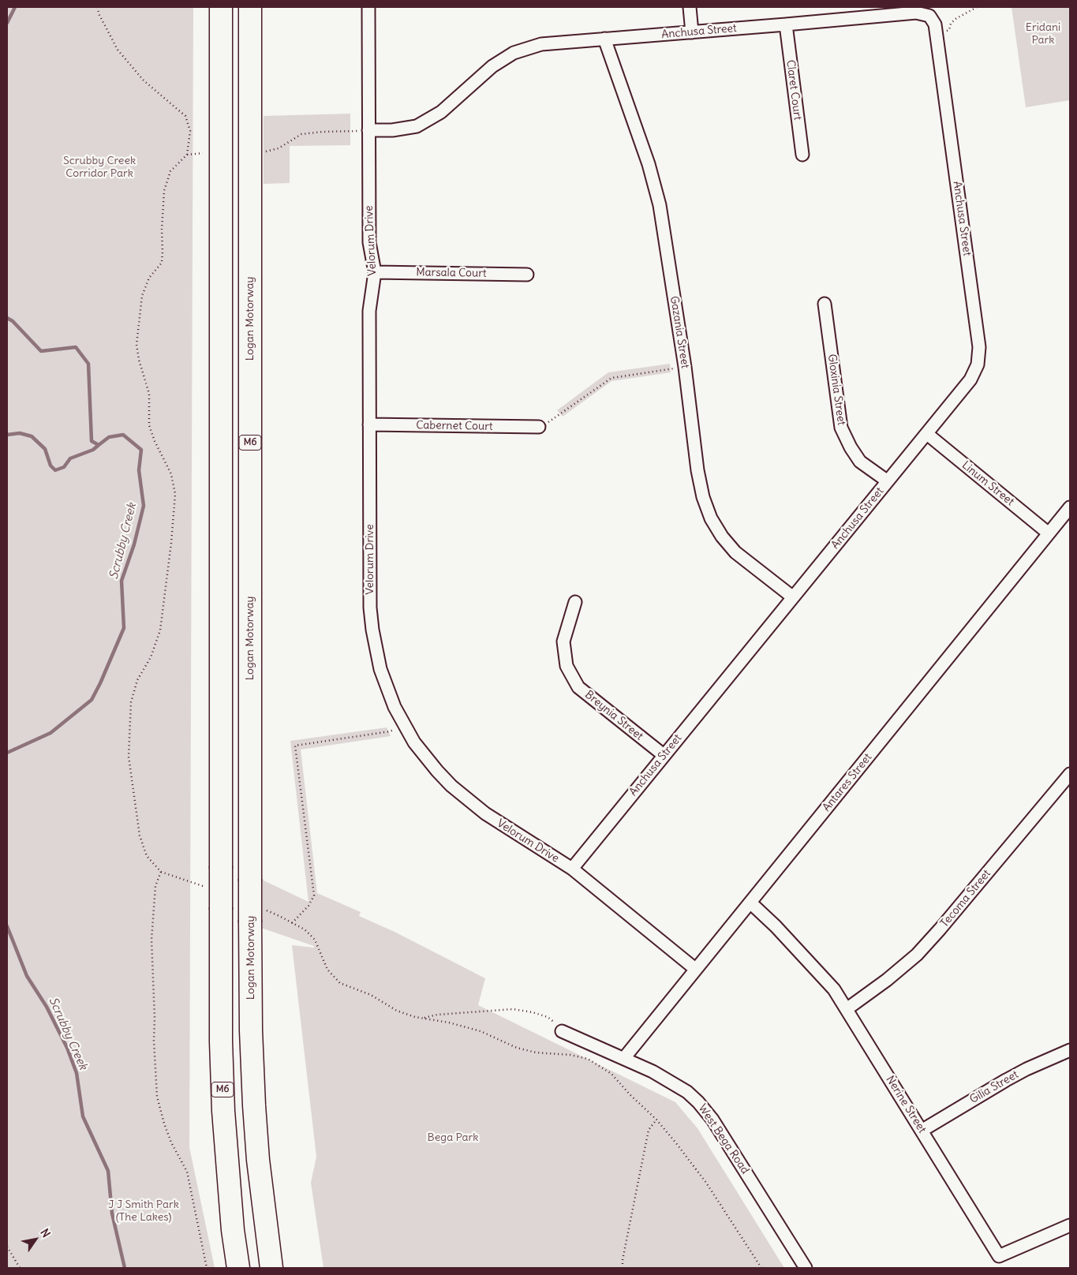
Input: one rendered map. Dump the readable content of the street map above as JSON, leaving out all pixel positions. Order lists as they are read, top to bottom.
{
  "streets": {
    "highway": ["Logan Motorway", "M6"],
    "street": [
      "Anchusa Street",
      "Claret Court",
      "Velorum Drive",
      "Marsala Court",
      "Gazania Street",
      "Gloxinia Street",
      "Cabernet Court",
      "Linum Street",
      "Breynia Street",
      "Antares Street",
      "Tecoma Street",
      "Gilia Street",
      "Nerine Street",
      "West Bega Road"
    ]
  },
  "crossings": [
    ["Anchusa Street", "Claret Court"],
    ["Anchusa Street", "Velorum Drive"],
    ["Anchusa Street", "Gazania Street"],
    ["Anchusa Street", "Gloxinia Street"],
    ["Anchusa Street", "Linum Street"],
    ["Anchusa Street", "Breynia Street"],
    ["Velorum Drive", "Marsala Court"],
    ["Velorum Drive", "Cabernet Court"],
    ["Velorum Drive", "Antares Street"],
    ["Linum Street", "Antares Street"],
    ["Antares Street", "Nerine Street"],
    ["Antares Street", "West Bega Road"],
    ["Tecoma Street", "Nerine Street"],
    ["Gilia Street", "Nerine Street"]
  ],
  "water": ["Scrubby Creek"],
  "parks": [
    "Eridani Park",
    "Scrubby Creek Corridor Park",
    "Bega Park",
    "J J Smith Park (The Lakes)"
  ],
  "north": "top right"
}
